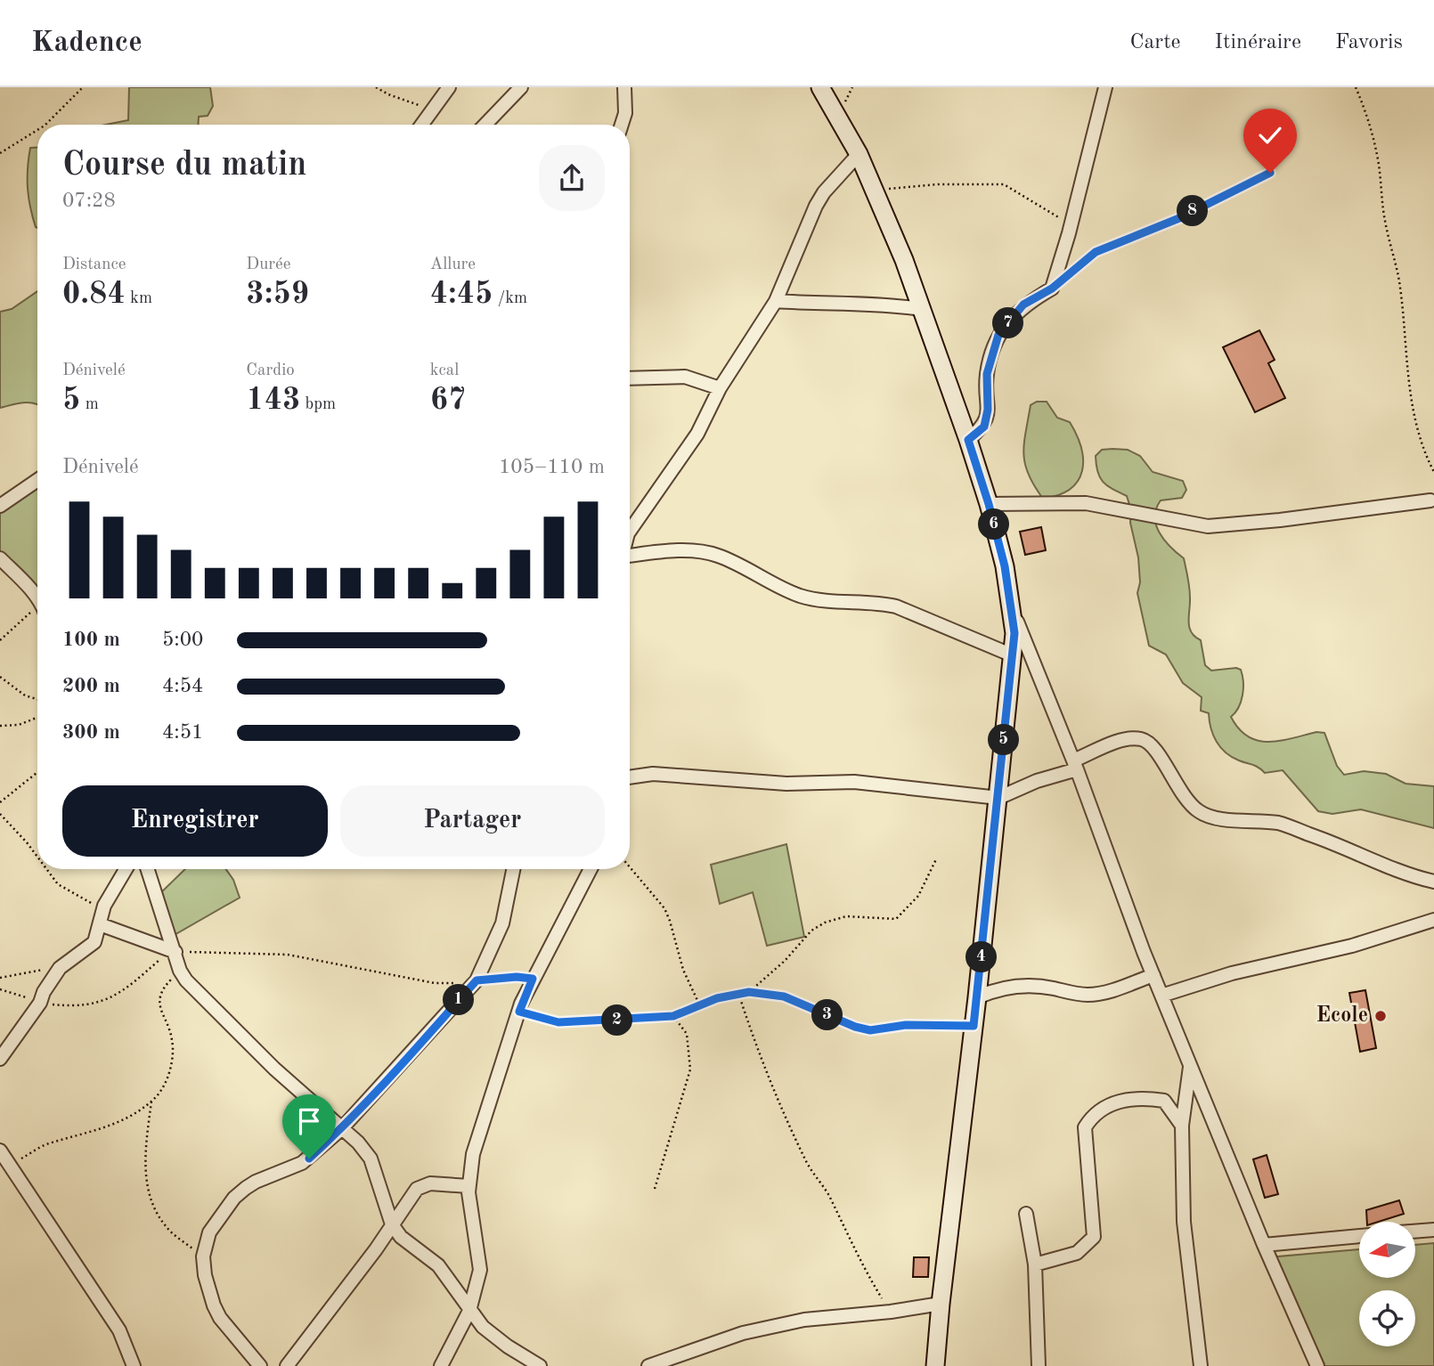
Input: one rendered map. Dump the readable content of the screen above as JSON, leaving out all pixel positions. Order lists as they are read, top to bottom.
{
  "places": ["Ecole"],
  "north": "left",
  "page": {
    "header": "Kadence",
    "nav": ["Carte", "Itinéraire", "Favoris"],
    "heading": ["Course du matin", "07:28"],
    "pins": [
      "8",
      "7",
      "6",
      "5",
      "4",
      "1",
      "3",
      "2"
    ],
    "stats": [
      ["Distance", "0.84 km"],
      ["Durée", "3:59"],
      ["Allure", "4:45 /km"],
      ["Dénivelé", "5 m"],
      ["Cardio", "143 bpm"],
      ["kcal", "67"]
    ],
    "chart": ["Dénivelé", "105–110 m"],
    "list": [
      {
        "name": "100 m",
        "note": "5:00"
      },
      {
        "name": "200 m",
        "note": "4:54"
      },
      {
        "name": "300 m",
        "note": "4:51"
      }
    ],
    "buttons": ["Enregistrer", "Partager"]
  }
}
